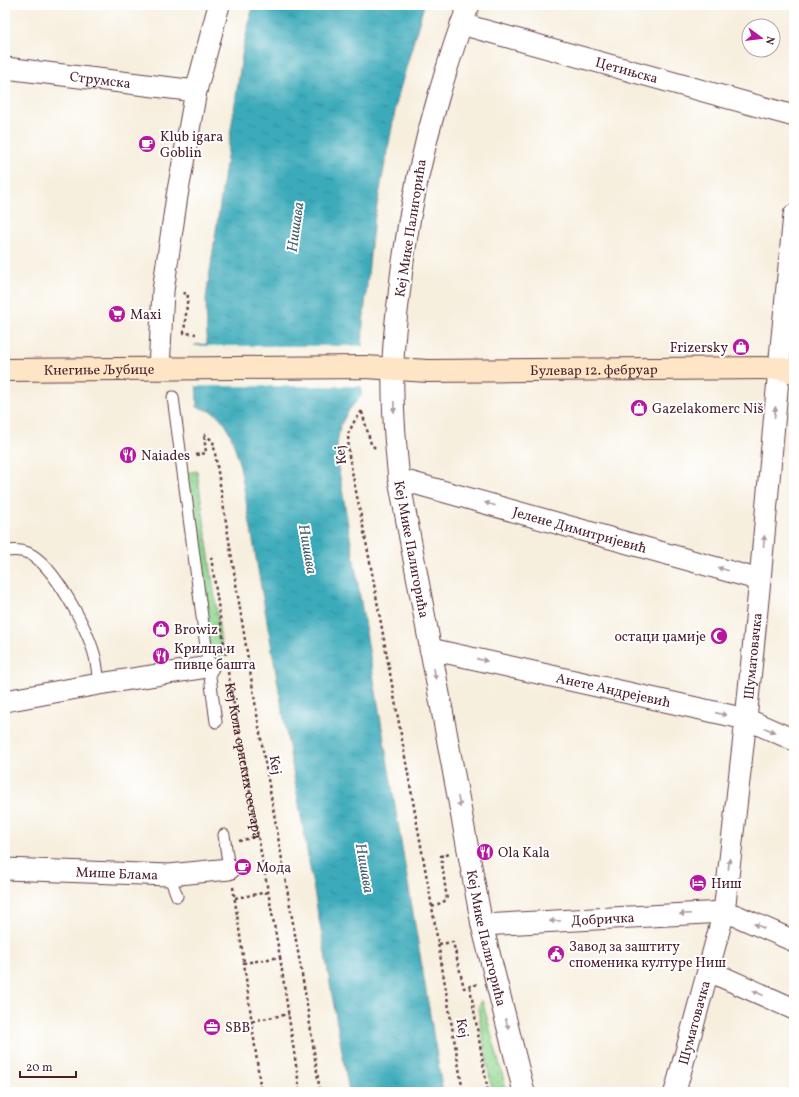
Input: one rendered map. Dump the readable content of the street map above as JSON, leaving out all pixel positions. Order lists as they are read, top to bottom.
{
  "streets": {
    "main road": ["Кнегиње Љубице", "Булевар 12. фебруар"],
    "street": [
      "Цетињска",
      "Струмска",
      "Кеј Мике Палигорића",
      "Јелене Димитријевић",
      "Шуматовачка",
      "Анете Андрејевић",
      "Мише Блама",
      "Добричка"
    ],
    "path": ["Кеј", "Кеј Кола српских сестара"]
  },
  "crossings": [
    ["Цетињска", "Кеј Мике Палигорића"],
    ["Кеј Мике Палигорића", "Булевар 12. фебруар"],
    ["Кеј Мике Палигорића", "Јелене Димитријевић"],
    ["Кеј Мике Палигорића", "Анете Андрејевић"],
    ["Кеј Мике Палигорића", "Добричка"],
    ["Кнегиње Љубице", "Булевар 12. фебруар"],
    ["Булевар 12. фебруар", "Шуматовачка"],
    ["Јелене Димитријевић", "Шуматовачка"],
    ["Шуматовачка", "Анете Андрејевић"],
    ["Шуматовачка", "Добричка"]
  ],
  "one_way": [
    "Кеј Мике Палигорића",
    "Јелене Димитријевић",
    "Шуматовачка",
    "Анете Андрејевић",
    "Добричка"
  ],
  "water": ["Нишава"],
  "places": {
    "cafe": ["Klub igara Goblin", "Мода"],
    "supermarket": ["Maxi"],
    "shop": ["Frizersky", "Gazelakomerc Niš", "Browiz"],
    "restaurant": ["Naiades", "Крилца и пивце башта", "Ola Kala"],
    "mosque": ["остаци џамије"],
    "hotel": ["Ниш"],
    "public building": ["Завод за заштиту споменика културе Ниш"],
    "office": ["SBB"]
  },
  "scale_bar": "20 m",
  "north": "right"
}
